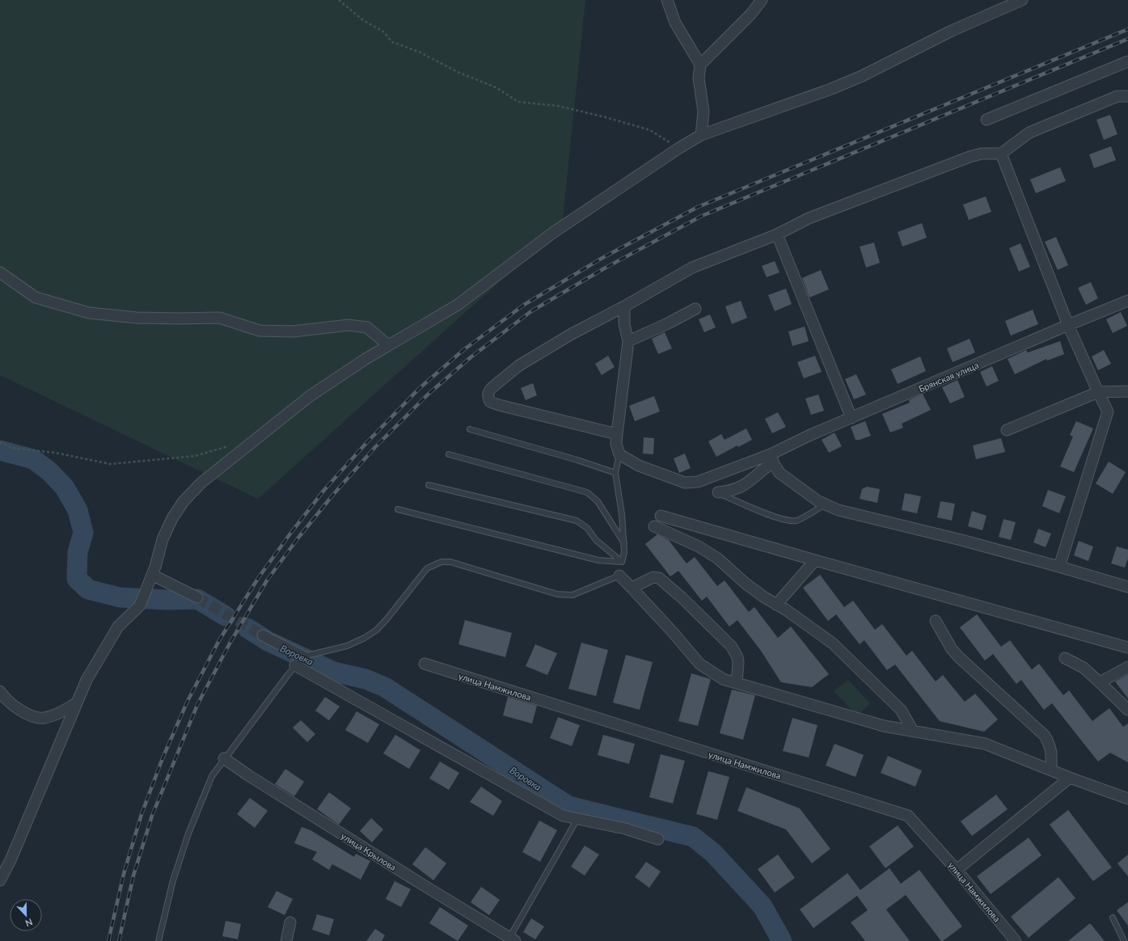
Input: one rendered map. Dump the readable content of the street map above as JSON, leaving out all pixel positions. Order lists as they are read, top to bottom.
{
  "streets": {
    "street": ["Брянская улица", "улица Намжилова", "улица Крылова"]
  },
  "water": ["Воровка"],
  "north": "bottom"
}
